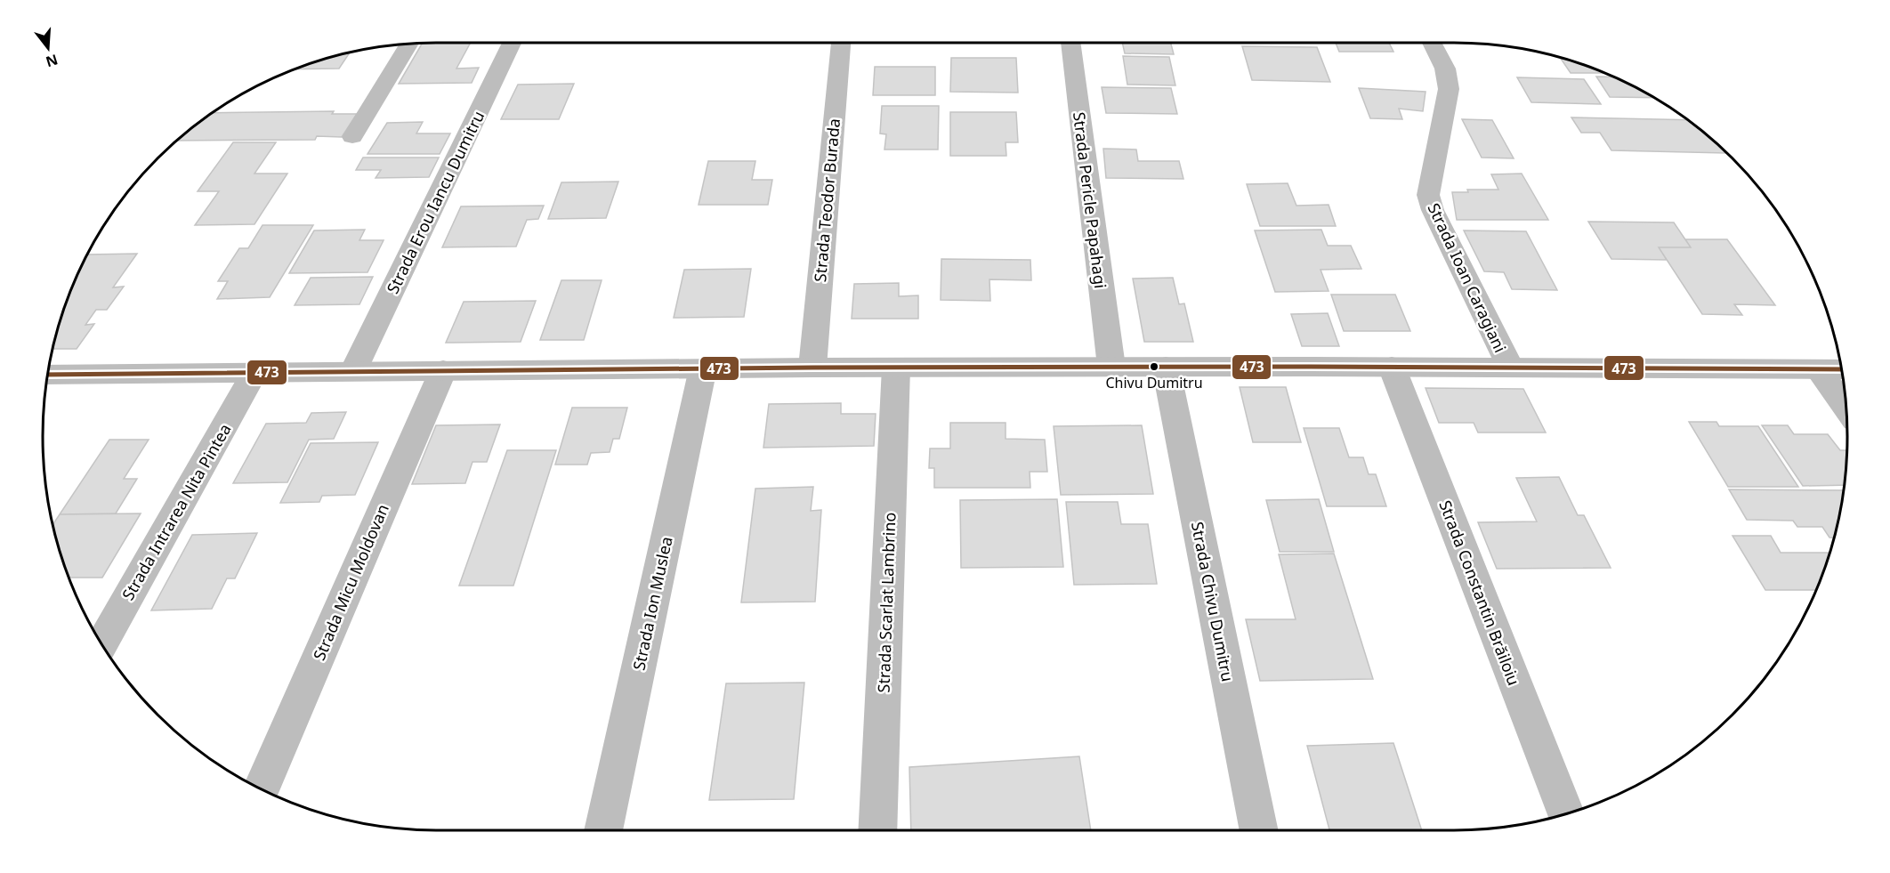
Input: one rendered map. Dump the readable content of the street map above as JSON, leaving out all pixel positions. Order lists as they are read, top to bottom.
{
  "streets": {
    "street": [
      "Strada Teodor Burada",
      "Strada Pericle Papahagi",
      "Strada Erou Iancu Dumitru",
      "Strada Ioan Caragiani",
      "Strada Intrarea Nita Pintea",
      "Strada Micu Moldovan",
      "Strada Constantin Brăiloiu",
      "Strada Chivu Dumitru",
      "Strada Scarlat Lambrino",
      "Strada Ion Muslea"
    ]
  },
  "places": ["Chivu Dumitru"],
  "lines": ["transit line 473"],
  "north": "bottom"
}
